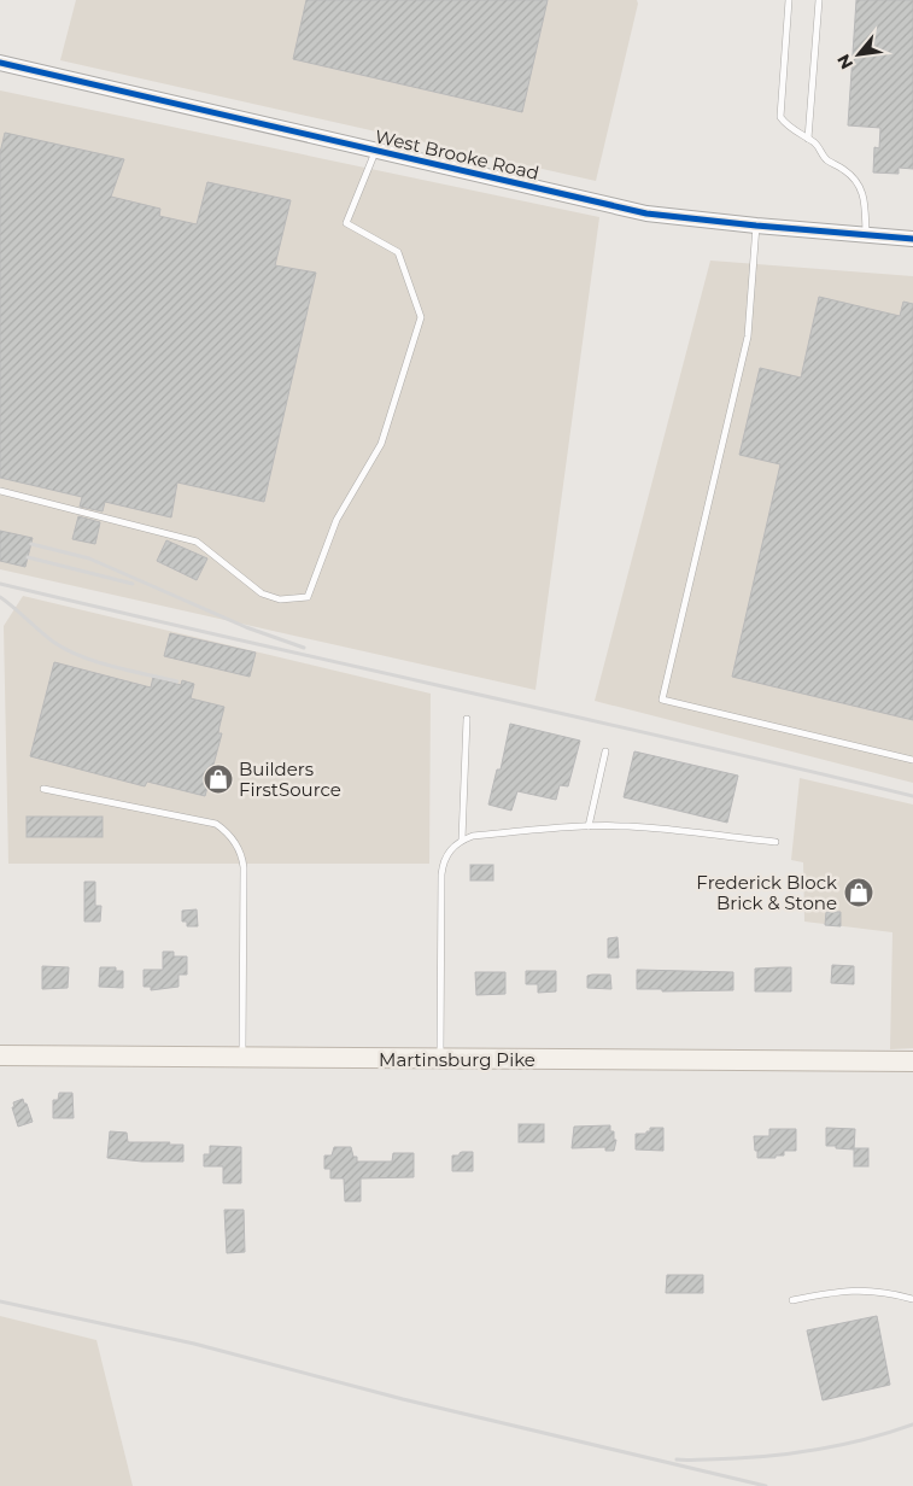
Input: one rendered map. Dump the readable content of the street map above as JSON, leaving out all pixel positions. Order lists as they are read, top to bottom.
{
  "streets": {
    "main road": ["Martinsburg Pike"],
    "street": ["West Brooke Road"]
  },
  "places": {
    "shop": ["Builders FirstSource", "Frederick Block Brick & Stone"]
  },
  "north": "bottom left"
}
